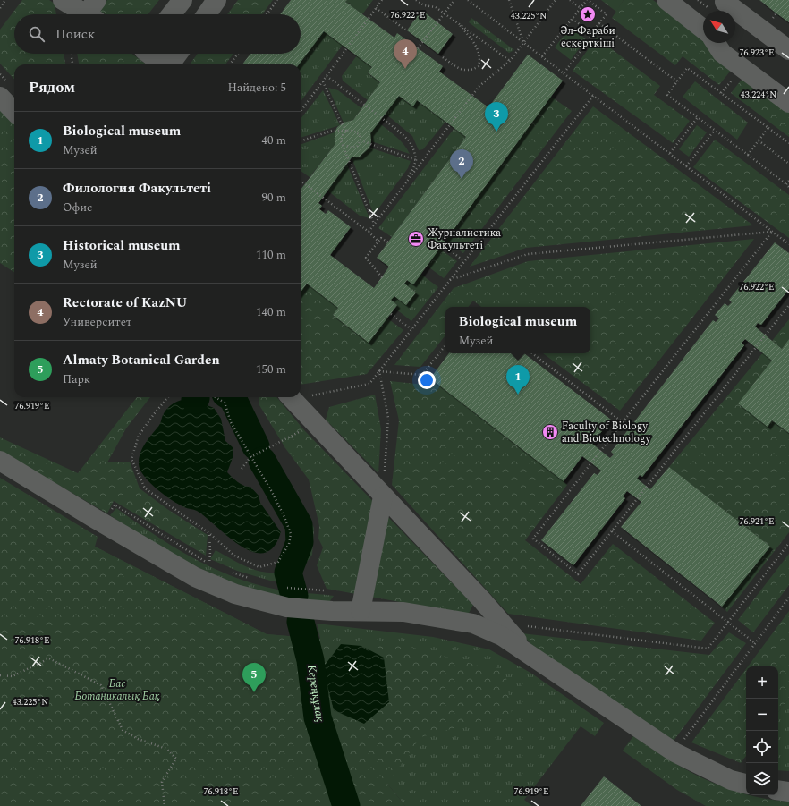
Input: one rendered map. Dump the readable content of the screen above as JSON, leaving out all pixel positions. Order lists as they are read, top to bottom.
{
  "water": ["Кереңқұлақ"],
  "parks": ["Бас Ботаникалық Бақ"],
  "places": {
    "place": ["Әл-Фараби ескерткіші"],
    "office": ["Журналистика Факультеті"],
    "building": ["Faculty of Biology and Biotechnology"]
  },
  "north": "top left",
  "page": {
    "search": "Поиск",
    "pins": [
      "4",
      "3",
      "2",
      "1",
      "5"
    ],
    "heading": ["Рядом", "Найдено: 5"],
    "list": [
      {
        "mark": "1",
        "name": "Biological museum",
        "note": "Музей",
        "value": "40 m"
      },
      {
        "mark": "2",
        "name": "Филология Факультеті",
        "note": "Офис",
        "value": "90 m"
      },
      {
        "mark": "3",
        "name": "Historical museum",
        "note": "Музей",
        "value": "110 m"
      },
      {
        "mark": "4",
        "name": "Rectorate of KazNU",
        "note": "Университет",
        "value": "140 m"
      },
      {
        "mark": "5",
        "name": "Almaty Botanical Garden",
        "note": "Парк",
        "value": "150 m"
      }
    ],
    "popup": ["Biological museum", "Музей"],
    "map_buttons": ["+", "−"]
  },
  "coordinates": [
    "76.922°E",
    "43.225°N",
    "76.923°E",
    "43.224°N",
    "76.919°E",
    "76.921°E",
    "76.918°E"
  ]
}
